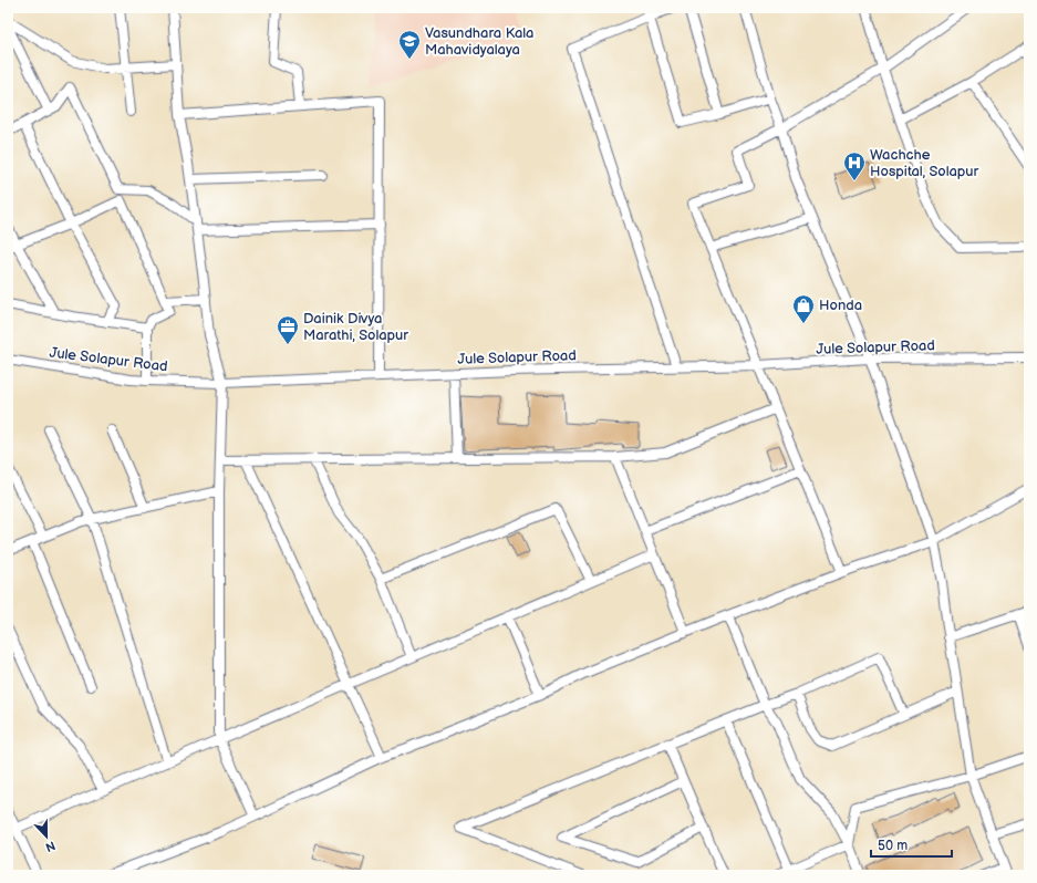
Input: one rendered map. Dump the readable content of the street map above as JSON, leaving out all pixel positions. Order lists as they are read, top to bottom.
{
  "streets": {
    "street": ["Jule Solapur Road"]
  },
  "places": {
    "school or university": ["Vasundhara Kala Mahavidyalaya"],
    "hospital": ["Wachche Hospital, Solapur"],
    "shop": ["Honda"],
    "office": ["Dainik Divya Marathi, Solapur"]
  },
  "scale_bar": "50 m",
  "north": "bottom"
}
